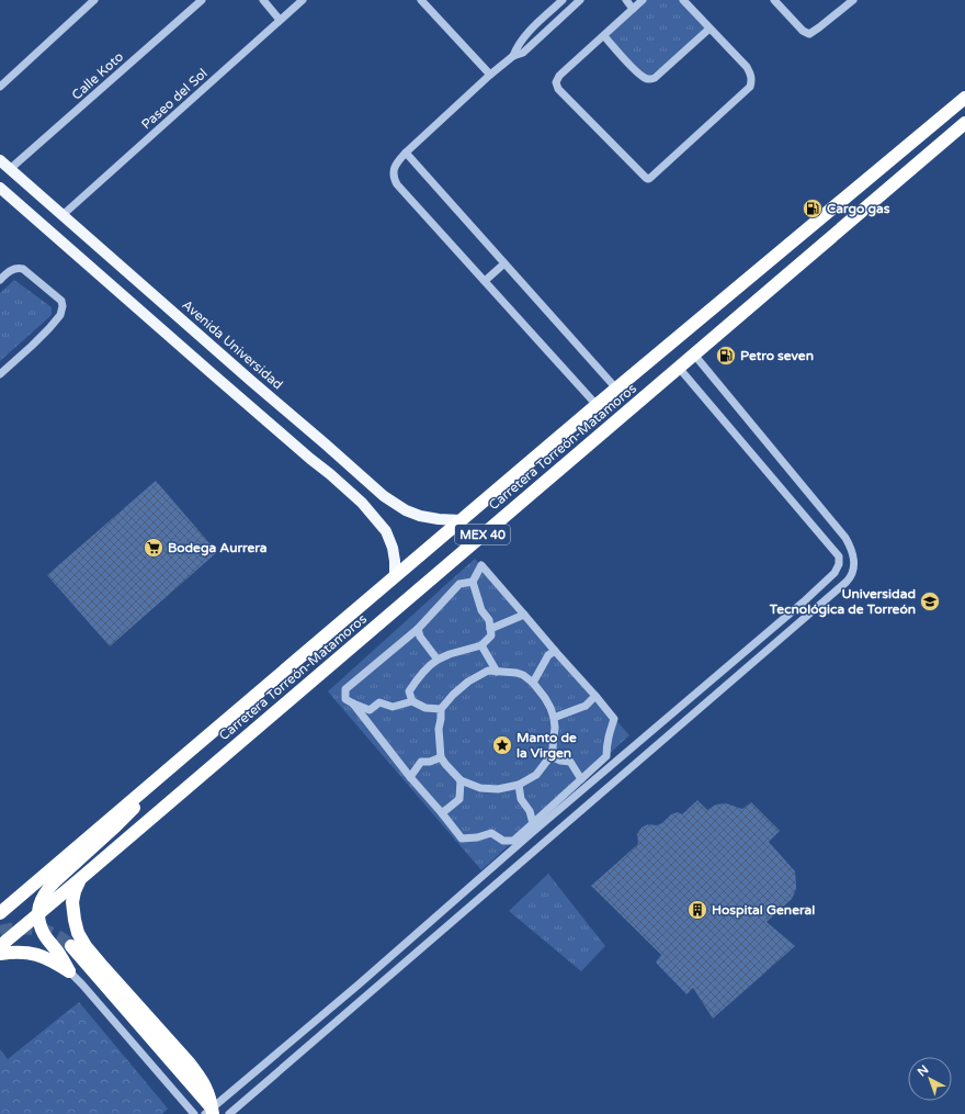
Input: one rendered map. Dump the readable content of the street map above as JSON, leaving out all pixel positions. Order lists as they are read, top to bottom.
{
  "streets": {
    "highway": ["Carretera Torreón-Matamoros", "MEX 40"],
    "main road": ["Avenida Universidad"],
    "street": ["Calle Koto", "Paseo del Sol"]
  },
  "crossings": [
    ["Calle Koto", "Avenida Universidad"],
    ["Paseo del Sol", "Avenida Universidad"],
    ["Avenida Universidad", "MEX 40"]
  ],
  "places": {
    "fuel station": ["Cargo gas", "Petro seven"],
    "supermarket": ["Bodega Aurrera"],
    "school or university": ["Universidad Tecnológica de Torreón"],
    "place": ["Manto de la Virgen"],
    "building": ["Hospital General"]
  },
  "north": "top left"
}
